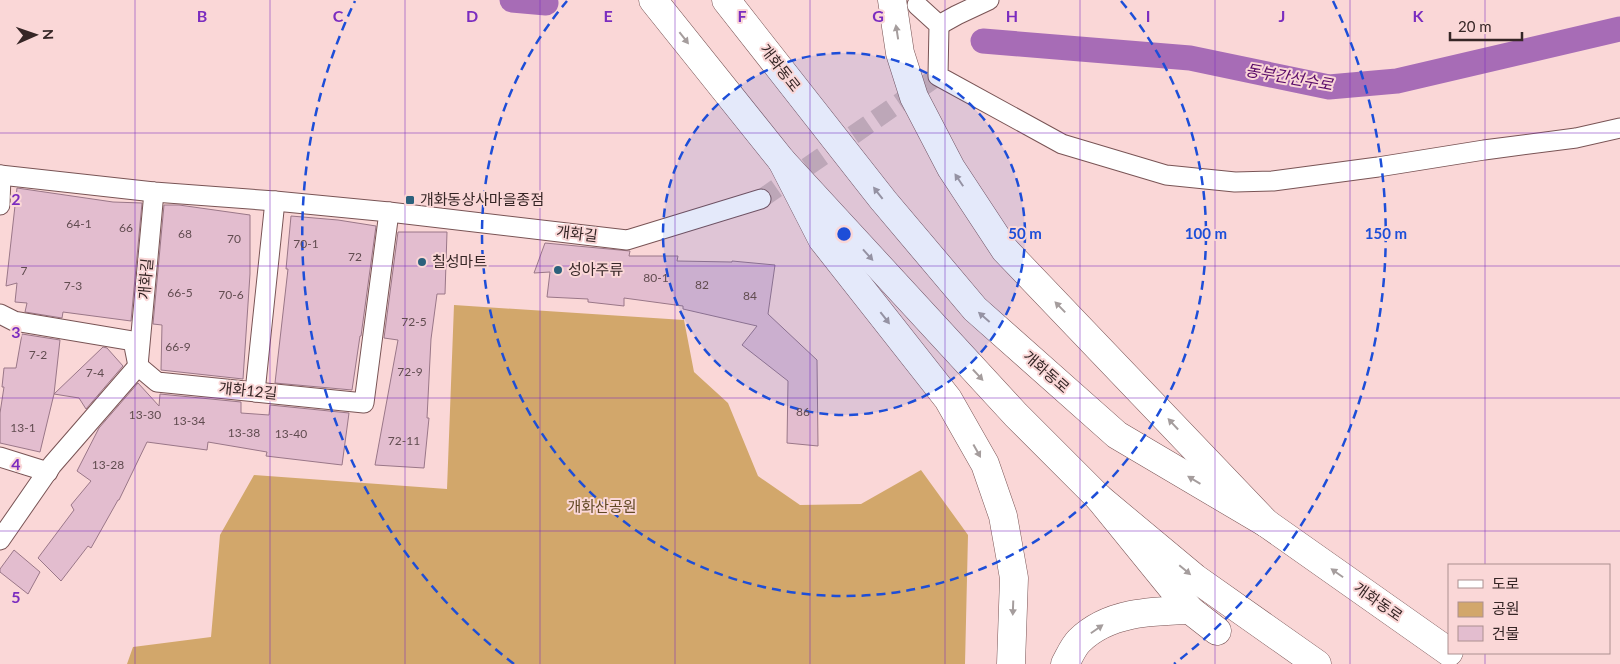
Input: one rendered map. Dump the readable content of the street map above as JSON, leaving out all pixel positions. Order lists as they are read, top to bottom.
{
  "streets": {
    "main road": ["개화동로"],
    "street": ["개화길", "개화12길"]
  },
  "crossings": [
    ["개화길", "개화12길"]
  ],
  "water": ["동부간선수로"],
  "parks": ["개화산공원"],
  "places": {
    "transit": ["개화동상사마을종점"],
    "other": ["칠성마트", "성아주류"]
  },
  "house_numbers": [
    "64-1",
    "66",
    "68",
    "70",
    "70-1",
    "72",
    "7",
    "80-1",
    "82",
    "7-3",
    "66-5",
    "70-6",
    "84",
    "72-5",
    "66-9",
    "7-2",
    "72-9",
    "7-4",
    "86",
    "13-30",
    "13-34",
    "13-1",
    "13-38",
    "13-40",
    "72-11",
    "13-28"
  ],
  "legend": ["도로", "공원", "건물"],
  "scale_bar": "20 m",
  "north": "right",
  "grid": {
    "columns": [
      "B",
      "C",
      "D",
      "E",
      "F",
      "G",
      "H",
      "I",
      "J",
      "K"
    ],
    "rows": [
      "2",
      "3",
      "4",
      "5"
    ]
  },
  "rings": ["50 m", "100 m", "150 m"]
}
